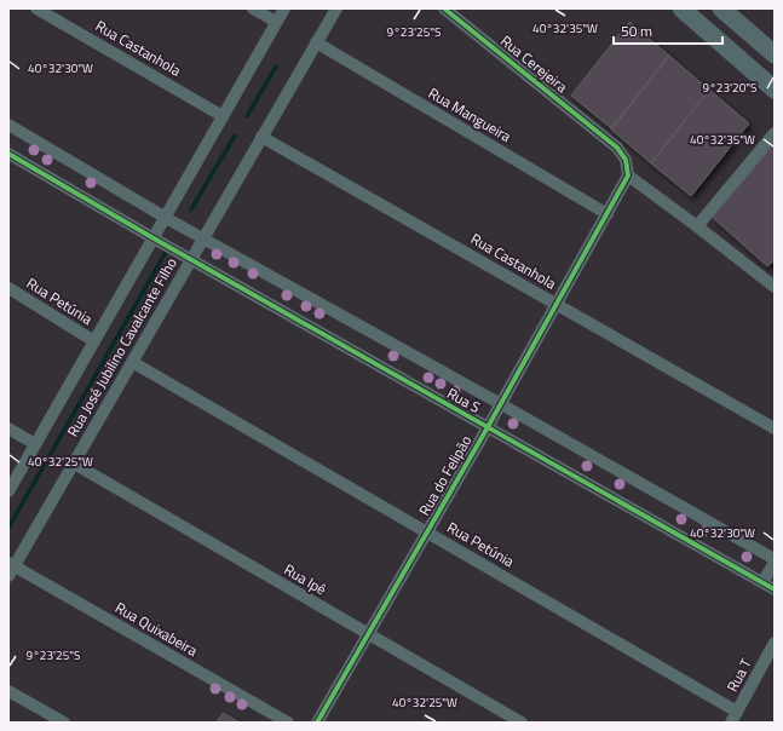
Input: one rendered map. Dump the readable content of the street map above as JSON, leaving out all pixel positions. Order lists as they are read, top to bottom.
{
  "streets": {
    "street": [
      "Rua Castanhola",
      "Rua Cerejeira",
      "Rua Mangueira",
      "Rua Petúnia",
      "Rua José Jubilino Cavalcante Filho",
      "Rua S",
      "Rua do Felipão",
      "Rua Ipê",
      "Rua Quixabeira",
      "Rua T"
    ]
  },
  "crossings": [
    ["Rua Castanhola", "Rua José Jubilino Cavalcante Filho"],
    ["Rua Castanhola", "Rua do Felipão"],
    ["Rua Cerejeira", "Rua do Felipão"],
    ["Rua Mangueira", "Rua José Jubilino Cavalcante Filho"],
    ["Rua Mangueira", "Rua do Felipão"],
    ["Rua Petúnia", "Rua José Jubilino Cavalcante Filho"],
    ["Rua Petúnia", "Rua do Felipão"],
    ["Rua Petúnia", "Rua T"],
    ["Rua José Jubilino Cavalcante Filho", "Rua S"],
    ["Rua José Jubilino Cavalcante Filho", "Rua Ipê"],
    ["Rua José Jubilino Cavalcante Filho", "Rua Quixabeira"],
    ["Rua S", "Rua do Felipão"],
    ["Rua do Felipão", "Rua Ipê"]
  ],
  "scale_bar": "50 m",
  "coordinates": [
    "40°32'35\"W",
    "9°23'25\"S",
    "40°32'30\"W",
    "9°23'20\"S",
    "40°32'25\"W"
  ]
}
